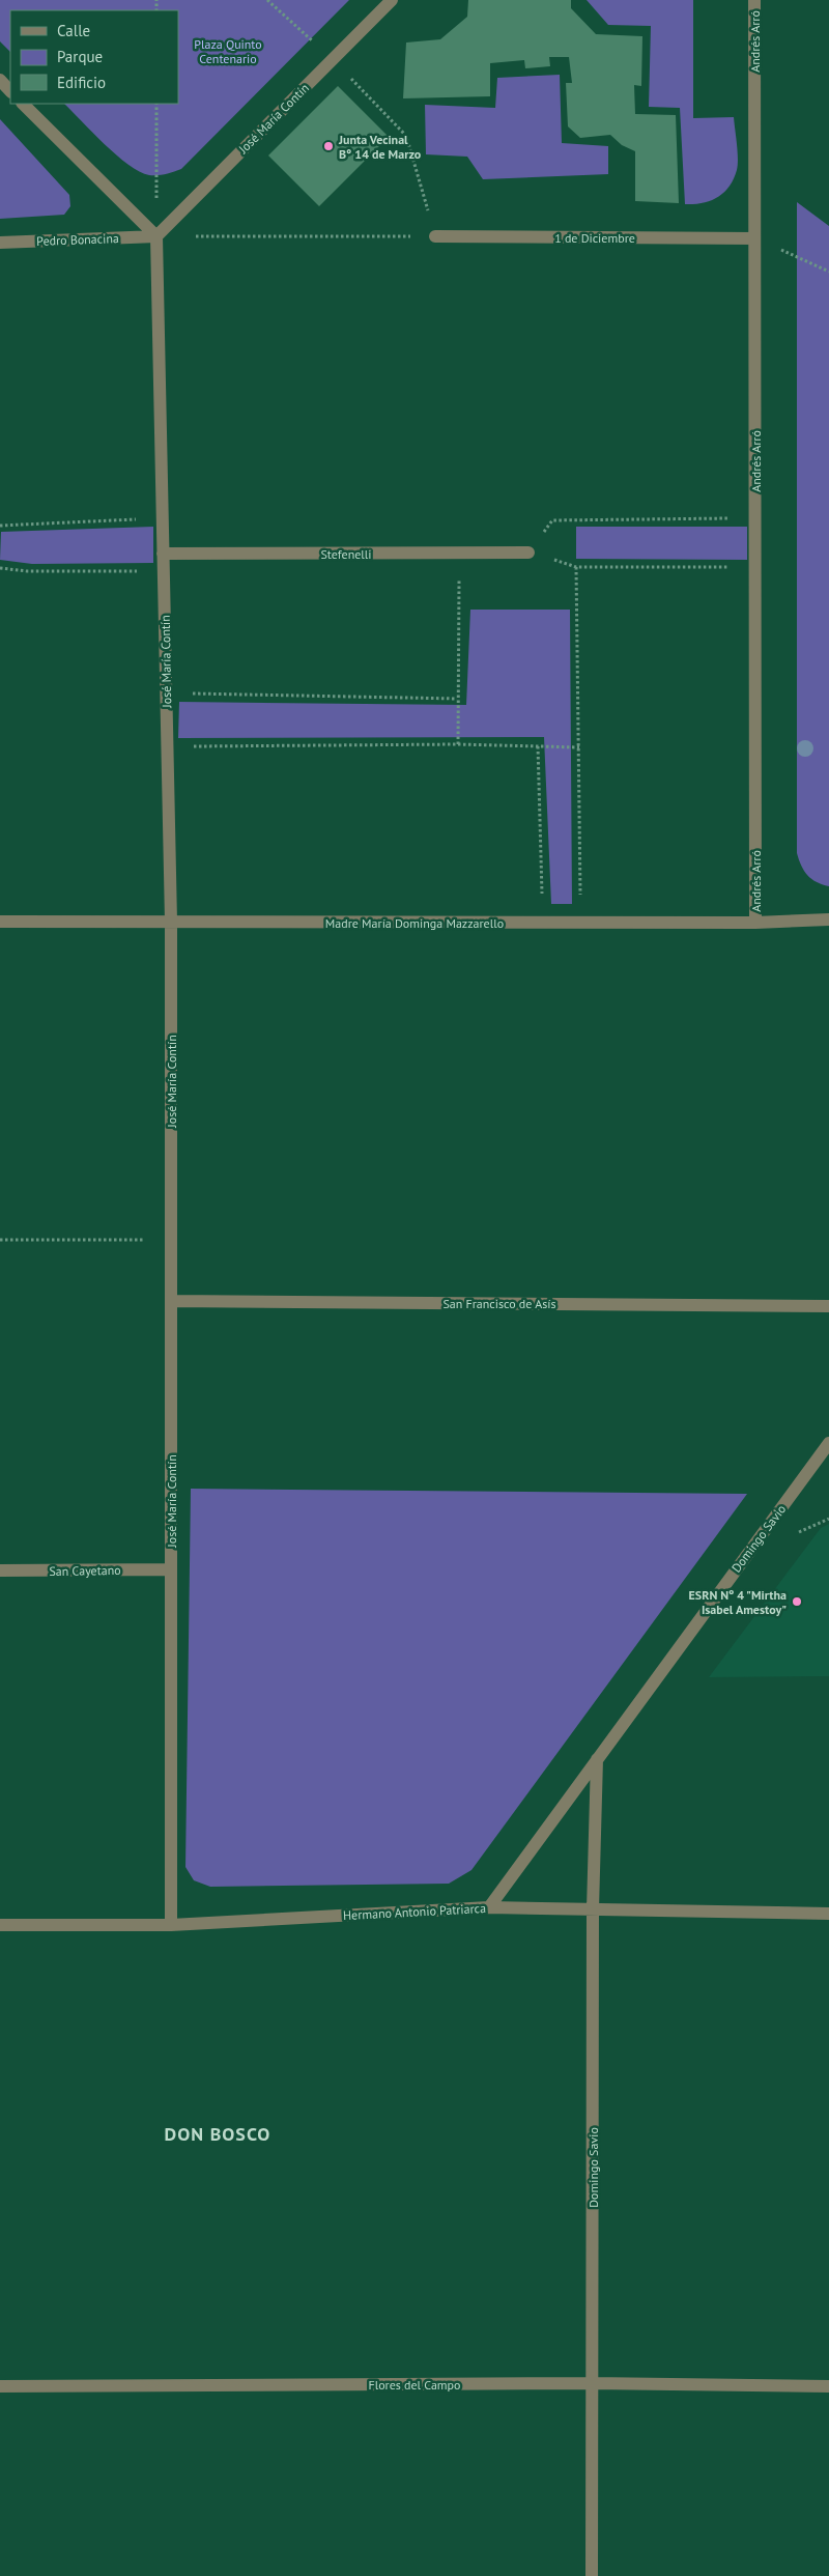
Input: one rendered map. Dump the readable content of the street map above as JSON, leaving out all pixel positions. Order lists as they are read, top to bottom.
{
  "streets": {
    "street": [
      "Andrés Arró",
      "José María Contín",
      "1 de Diciembre",
      "Pedro Bonacina",
      "Stefenelli",
      "Madre María Dominga Mazzarello",
      "San Francisco de Asís",
      "Domingo Savio",
      "San Cayetano",
      "Hermano Antonio Patriarca",
      "Flores del Campo"
    ]
  },
  "crossings": [
    ["Andrés Arró", "1 de Diciembre"],
    ["Andrés Arró", "Madre María Dominga Mazzarello"],
    ["José María Contín", "Pedro Bonacina"],
    ["José María Contín", "Stefenelli"],
    ["José María Contín", "Madre María Dominga Mazzarello"],
    ["José María Contín", "San Francisco de Asís"],
    ["José María Contín", "San Cayetano"],
    ["José María Contín", "Hermano Antonio Patriarca"],
    ["Domingo Savio", "Hermano Antonio Patriarca"],
    ["Domingo Savio", "Flores del Campo"]
  ],
  "districts": ["DON BOSCO"],
  "parks": ["Plaza Quinto Centenario"],
  "places": ["Junta Vecinal B° 14 de Marzo", "ESRN Nº 4 \"Mirtha Isabel Amestoy\""],
  "legend": ["Calle", "Parque", "Edificio"]
}
